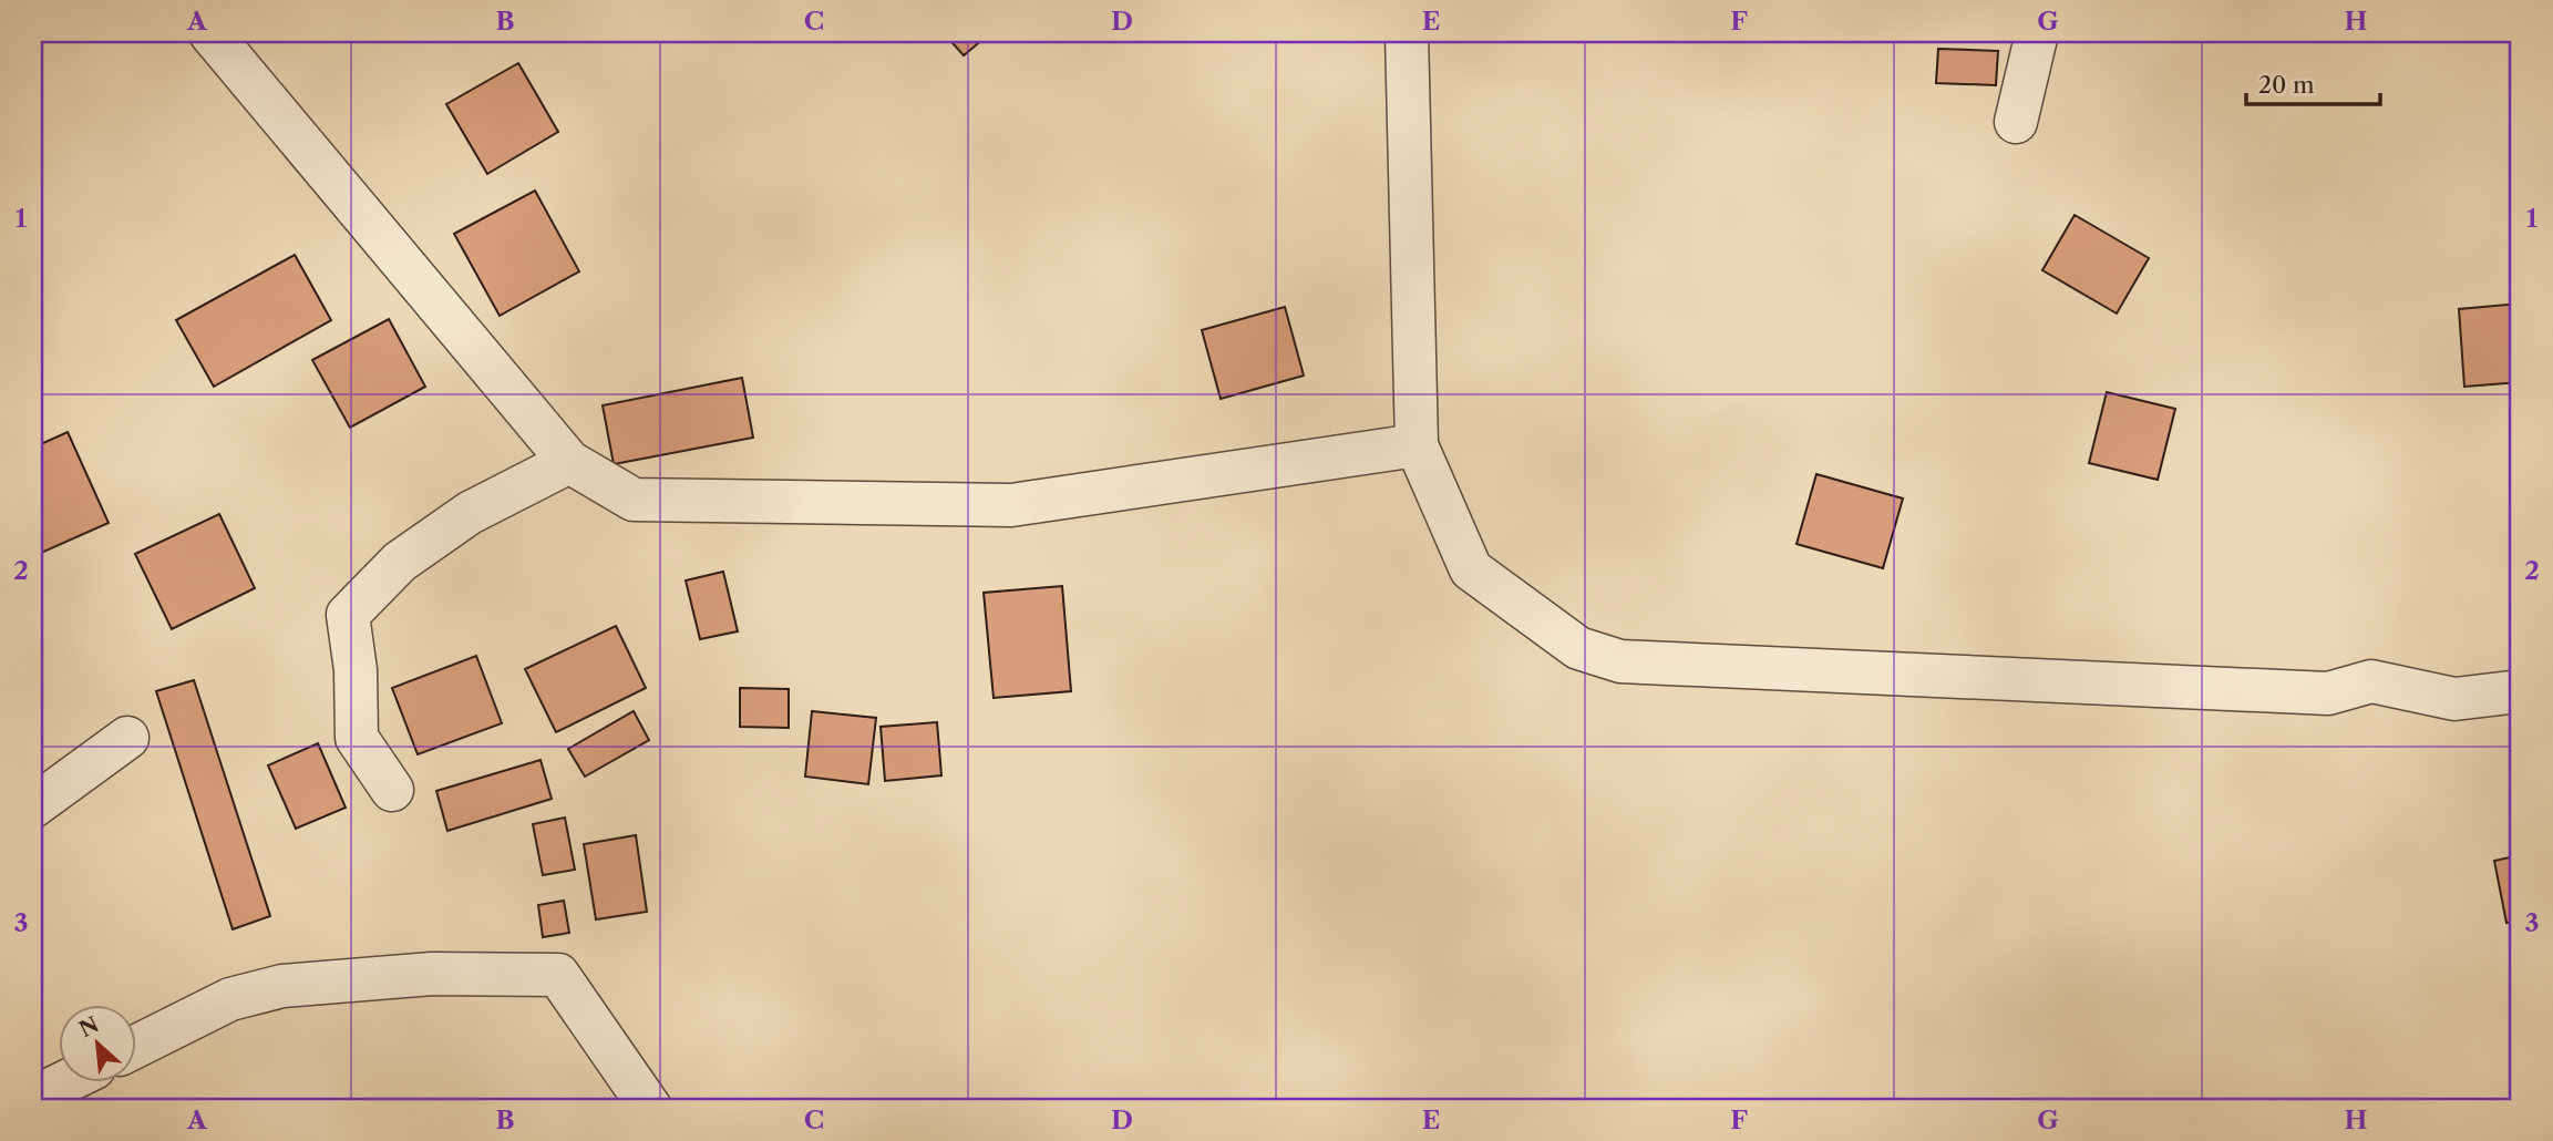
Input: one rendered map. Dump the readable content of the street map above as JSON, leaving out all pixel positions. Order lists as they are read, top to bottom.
{
  "scale_bar": "20 m",
  "north": "top left",
  "grid": {
    "columns": [
      "A",
      "B",
      "C",
      "D",
      "E",
      "F",
      "G",
      "H"
    ],
    "rows": ["1", "2", "3"]
  }
}
